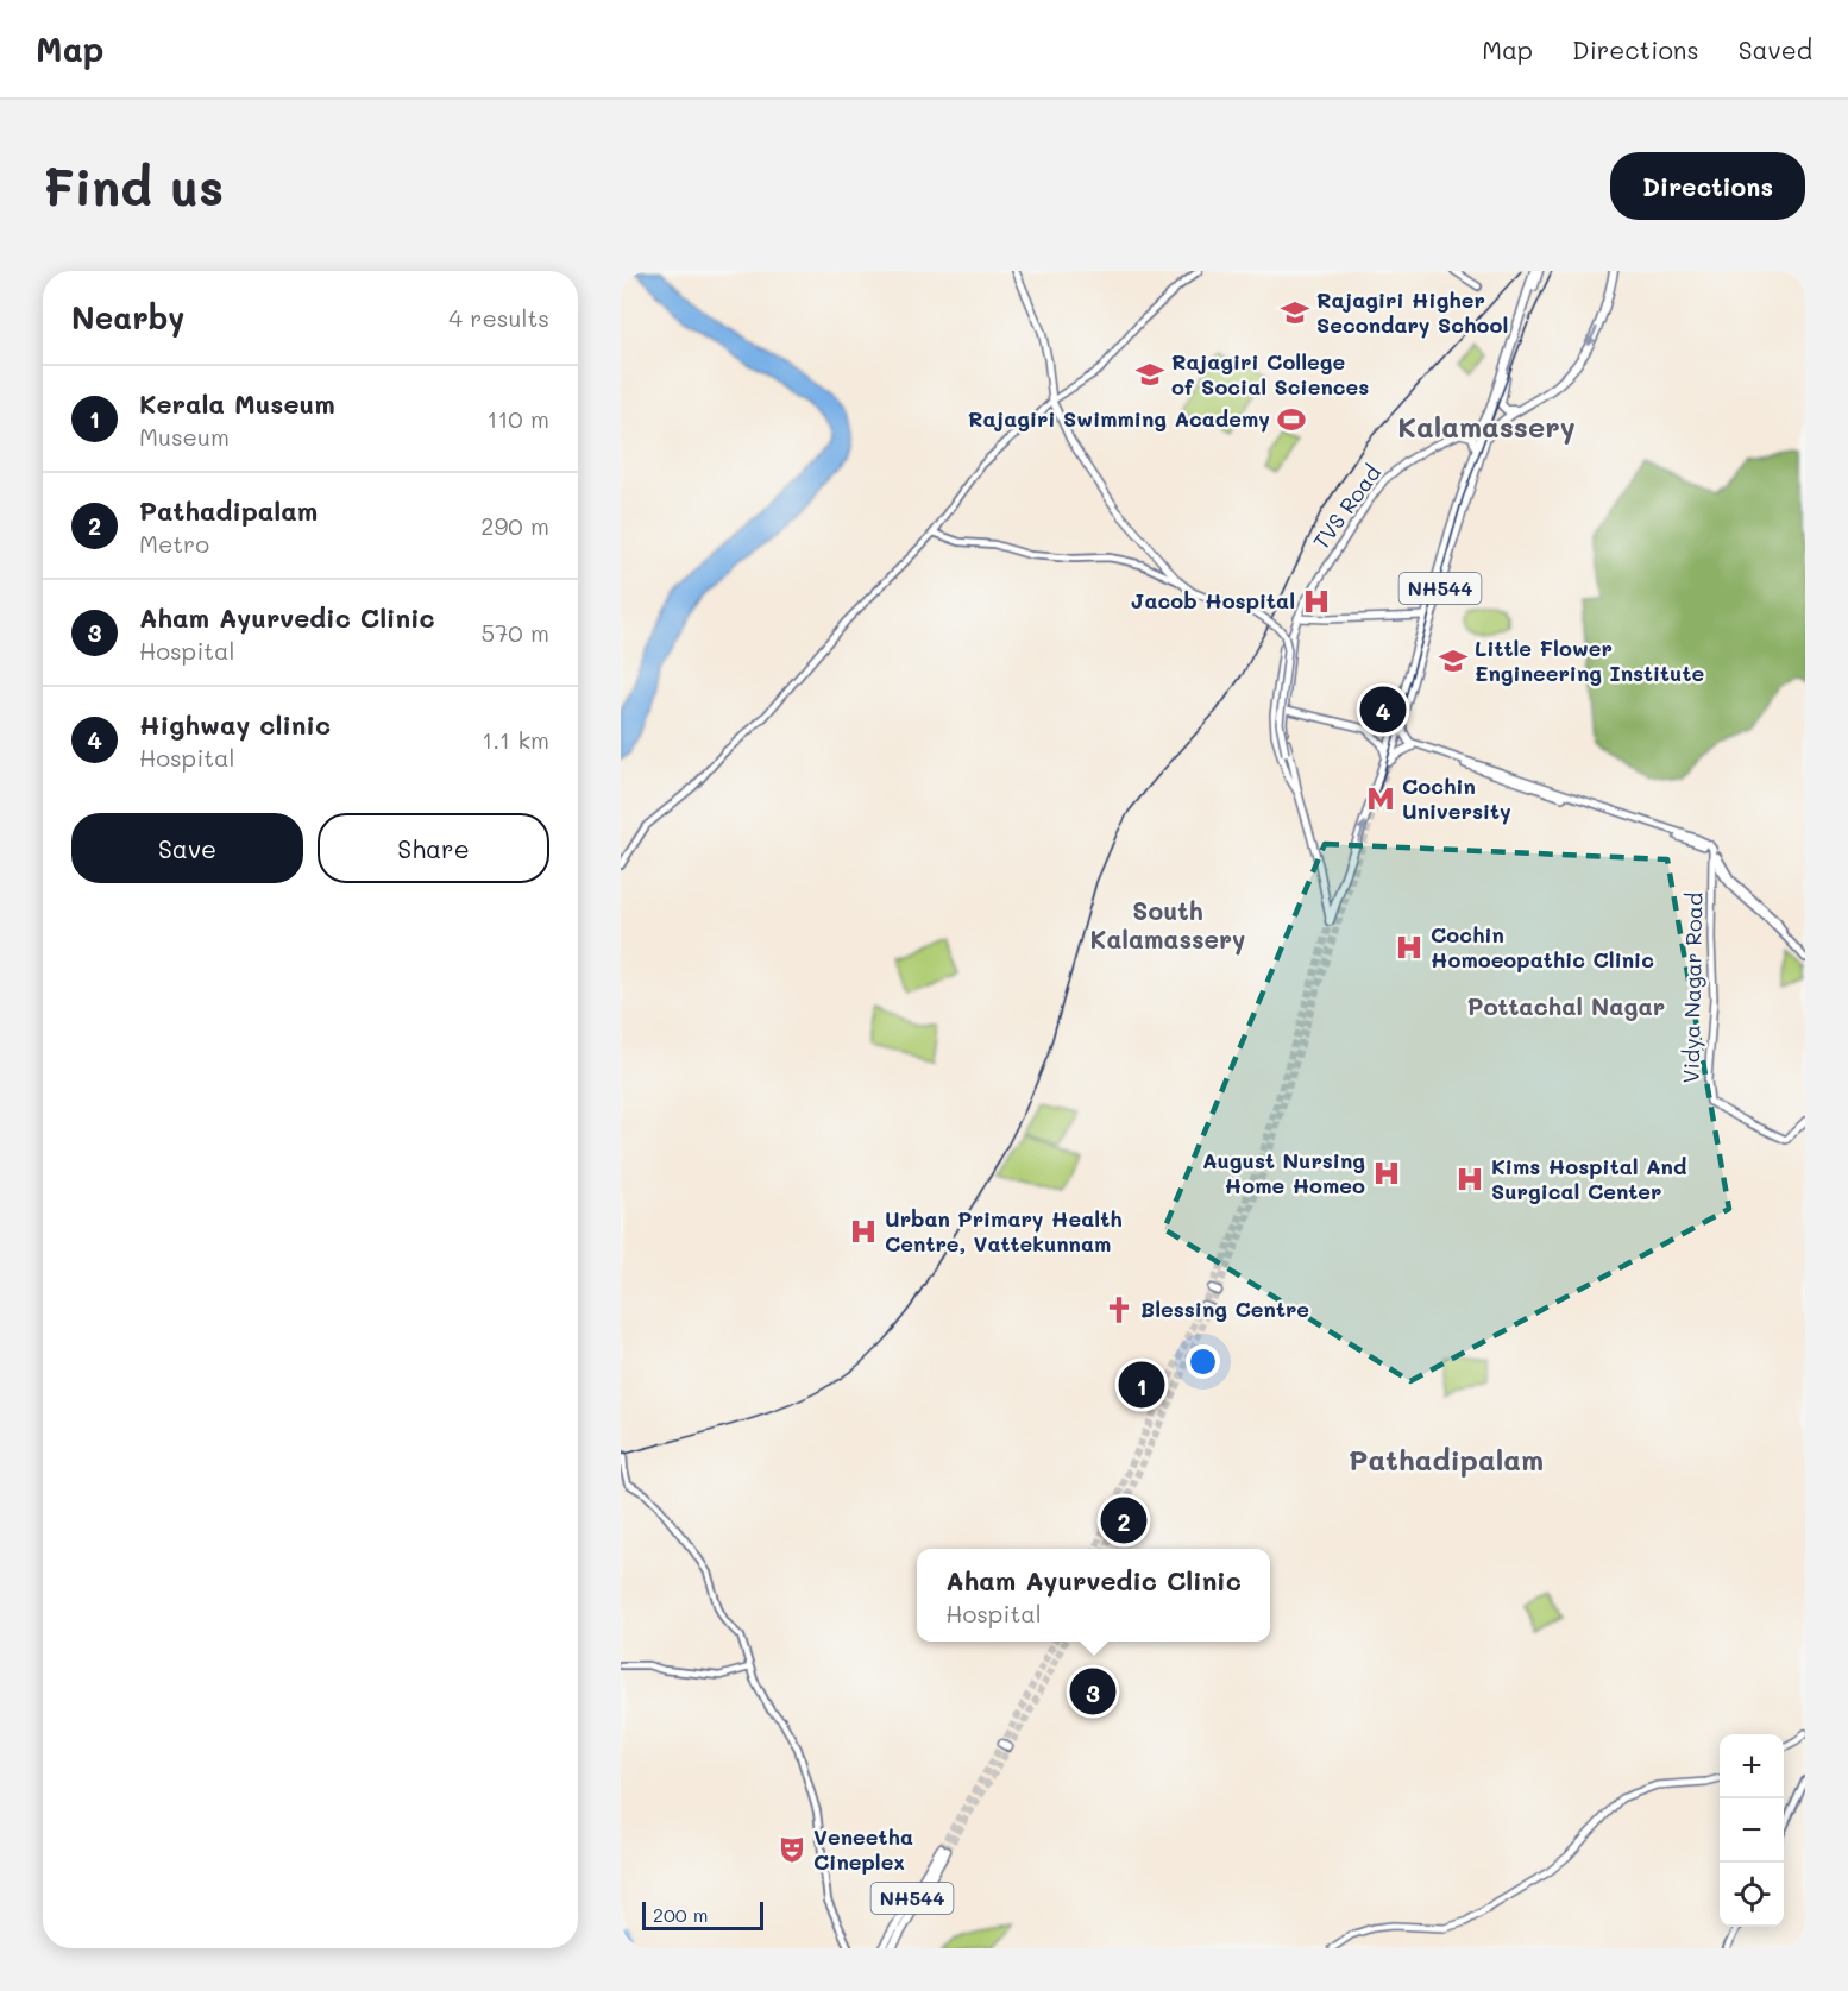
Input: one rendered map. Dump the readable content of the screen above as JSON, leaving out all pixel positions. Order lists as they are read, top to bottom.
{
  "streets": {
    "highway": ["NH544"],
    "main road": ["TVS Road", "Vidya Nagar Road"]
  },
  "districts": [
    "Kalamassery",
    "South Kalamassery",
    "Pottachal Nagar",
    "Pathadipalam"
  ],
  "places": {
    "school or university": ["Rajagiri Higher Secondary School", "Rajagiri College of Social Sciences", "Little Flower Engineering Institute"],
    "sports": ["Rajagiri Swimming Academy"],
    "hospital": [
      "Jacob Hospital",
      "Cochin Homoeopathic Clinic",
      "August Nursing Home Homeo",
      "Kims Hospital And Surgical Center",
      "Urban Primary Health Centre, Vattekunnam"
    ],
    "metro station": ["Cochin University"],
    "church": ["Blessing Centre"],
    "theatre": ["Veneetha Cineplex"]
  },
  "scale_bar": "200 m",
  "page": {
    "header": "Map",
    "nav": ["Map", "Directions", "Saved"],
    "buttons": [
      "Directions",
      ["Save", "Share"]
    ],
    "title": "Find us",
    "heading": ["Nearby", "4 results"],
    "list": [
      {
        "mark": "1",
        "name": "Kerala Museum",
        "note": "Museum",
        "value": "110 m"
      },
      {
        "mark": "2",
        "name": "Pathadipalam",
        "note": "Metro",
        "value": "290 m"
      },
      {
        "mark": "3",
        "name": "Aham Ayurvedic Clinic",
        "note": "Hospital",
        "value": "570 m"
      },
      {
        "mark": "4",
        "name": "Highway clinic",
        "note": "Hospital",
        "value": "1.1 km"
      }
    ],
    "pins": [
      "4",
      "1",
      "2",
      "3"
    ],
    "popup": ["Aham Ayurvedic Clinic", "Hospital"],
    "map_buttons": ["+", "−"],
    "scale": "200 m"
  }
}
